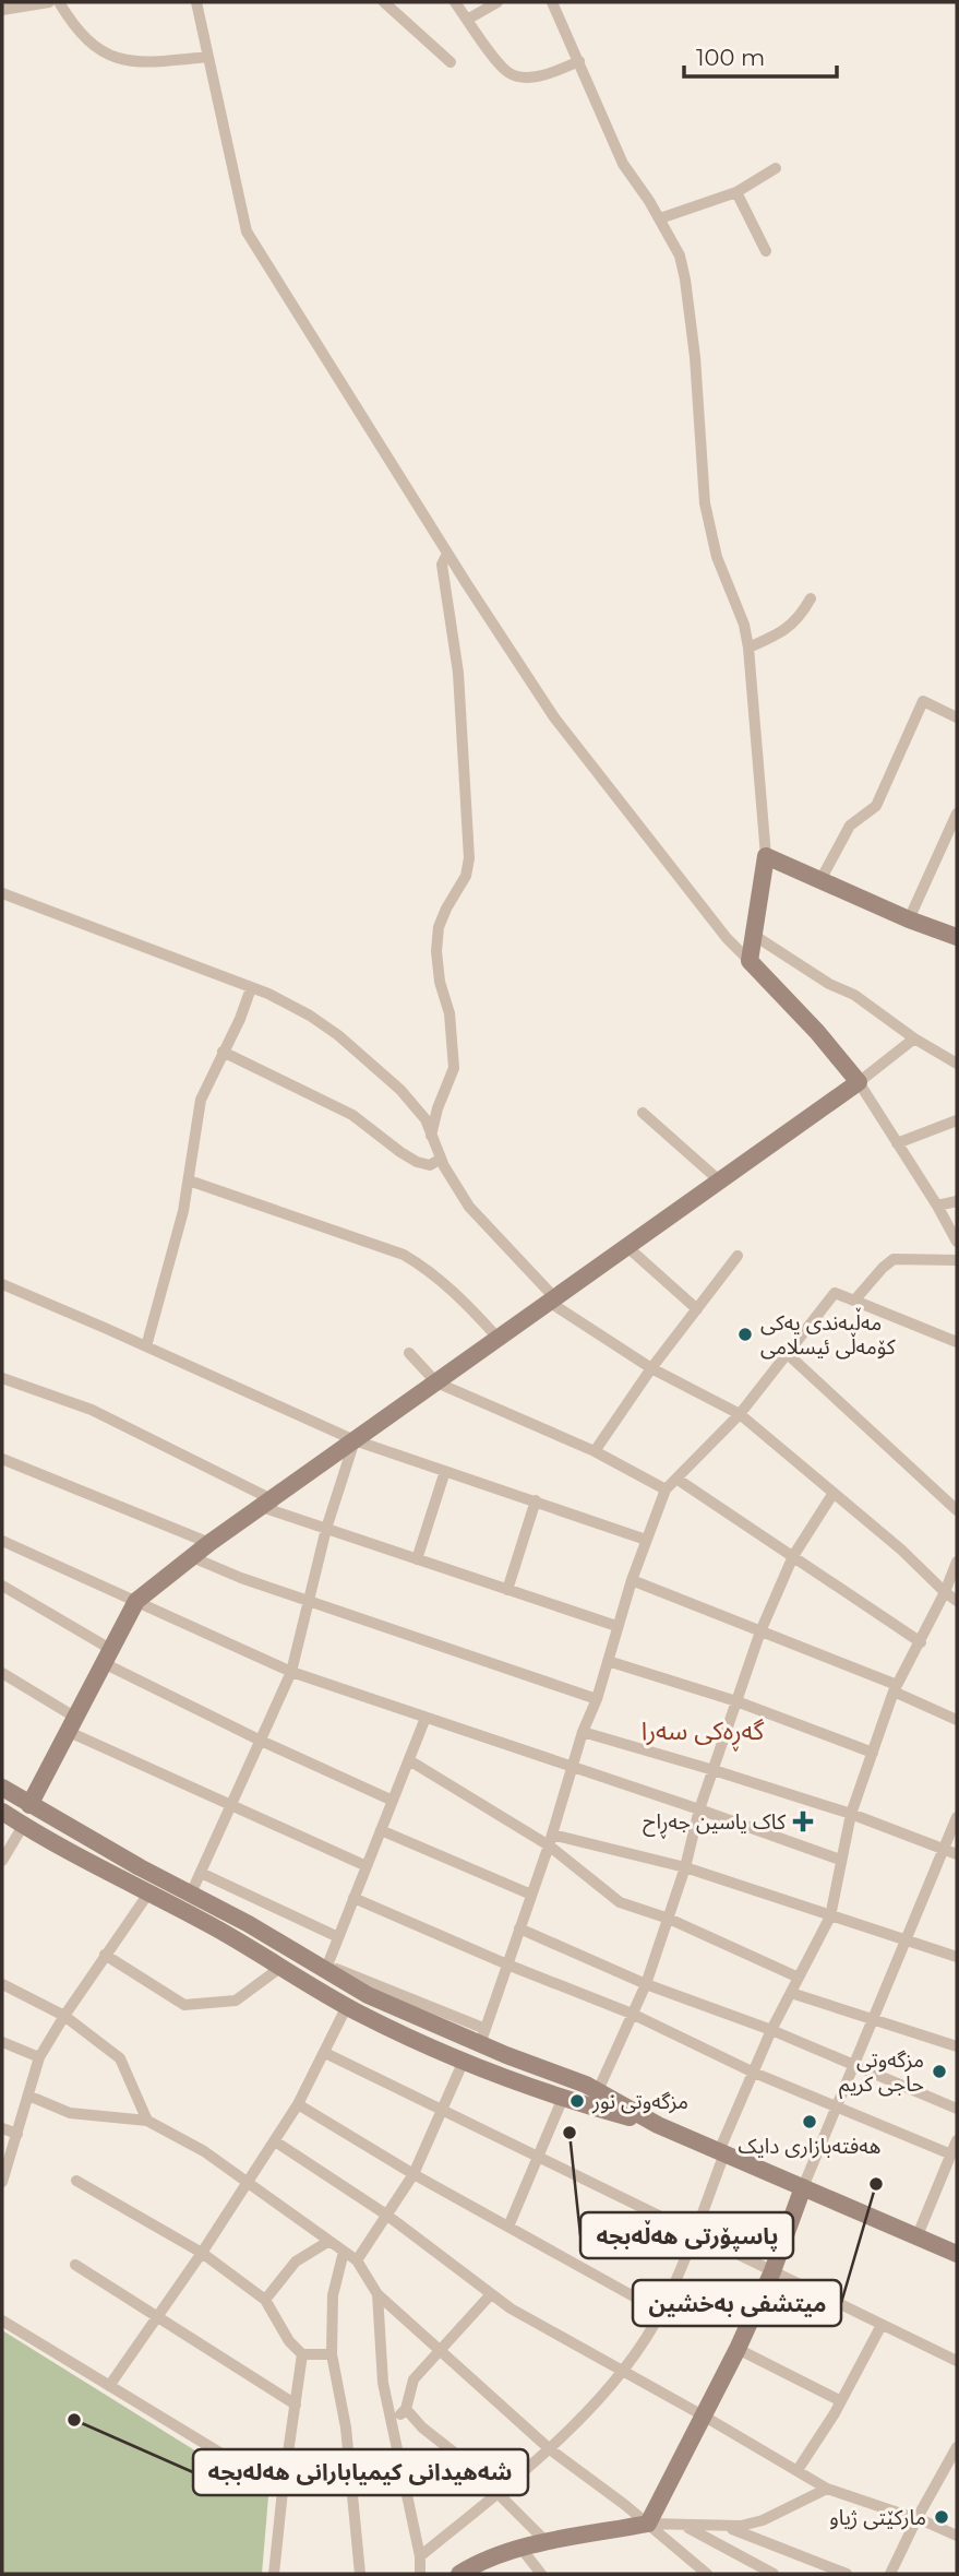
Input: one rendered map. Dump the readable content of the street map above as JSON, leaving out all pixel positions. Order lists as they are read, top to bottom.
{
  "districts": ["گەڕەکی سەرا"],
  "places": {
    "other": [
      "مەڵبەندی یەکی کۆمەڵی ئیسلامی",
      "مزگە‌وتی حاجی كریم",
      "مزگەوتی نور",
      "هەفتەبازاری دایک",
      "پاسپۆرتی هەڵەبجە",
      "میتشفی بەخشین",
      "شەھیدانی کیمیابارانی ھەلەبجە",
      "مارکێتی ژیاو"
    ],
    "health": ["کاک یاسین جەڕاح"]
  },
  "scale_bar": "100 m"
}
